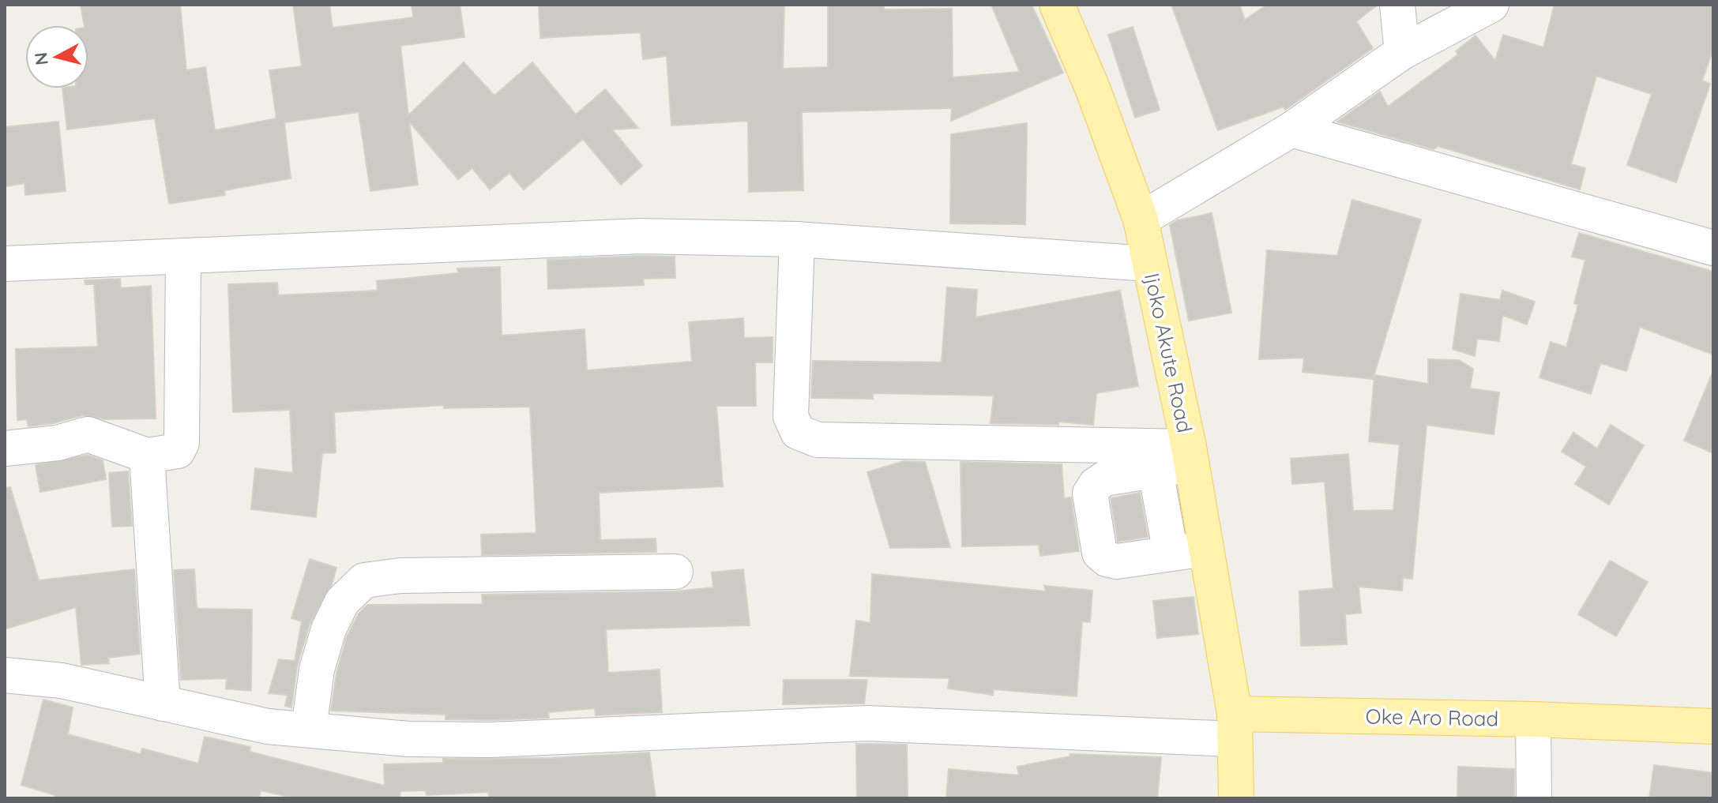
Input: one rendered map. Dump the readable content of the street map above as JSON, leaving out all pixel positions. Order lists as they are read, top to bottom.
{
  "streets": {
    "main road": ["Ijoko Akute Road", "Oke Aro Road"]
  },
  "crossings": [
    ["Ijoko Akute Road", "Oke Aro Road"]
  ],
  "north": "left"
}
